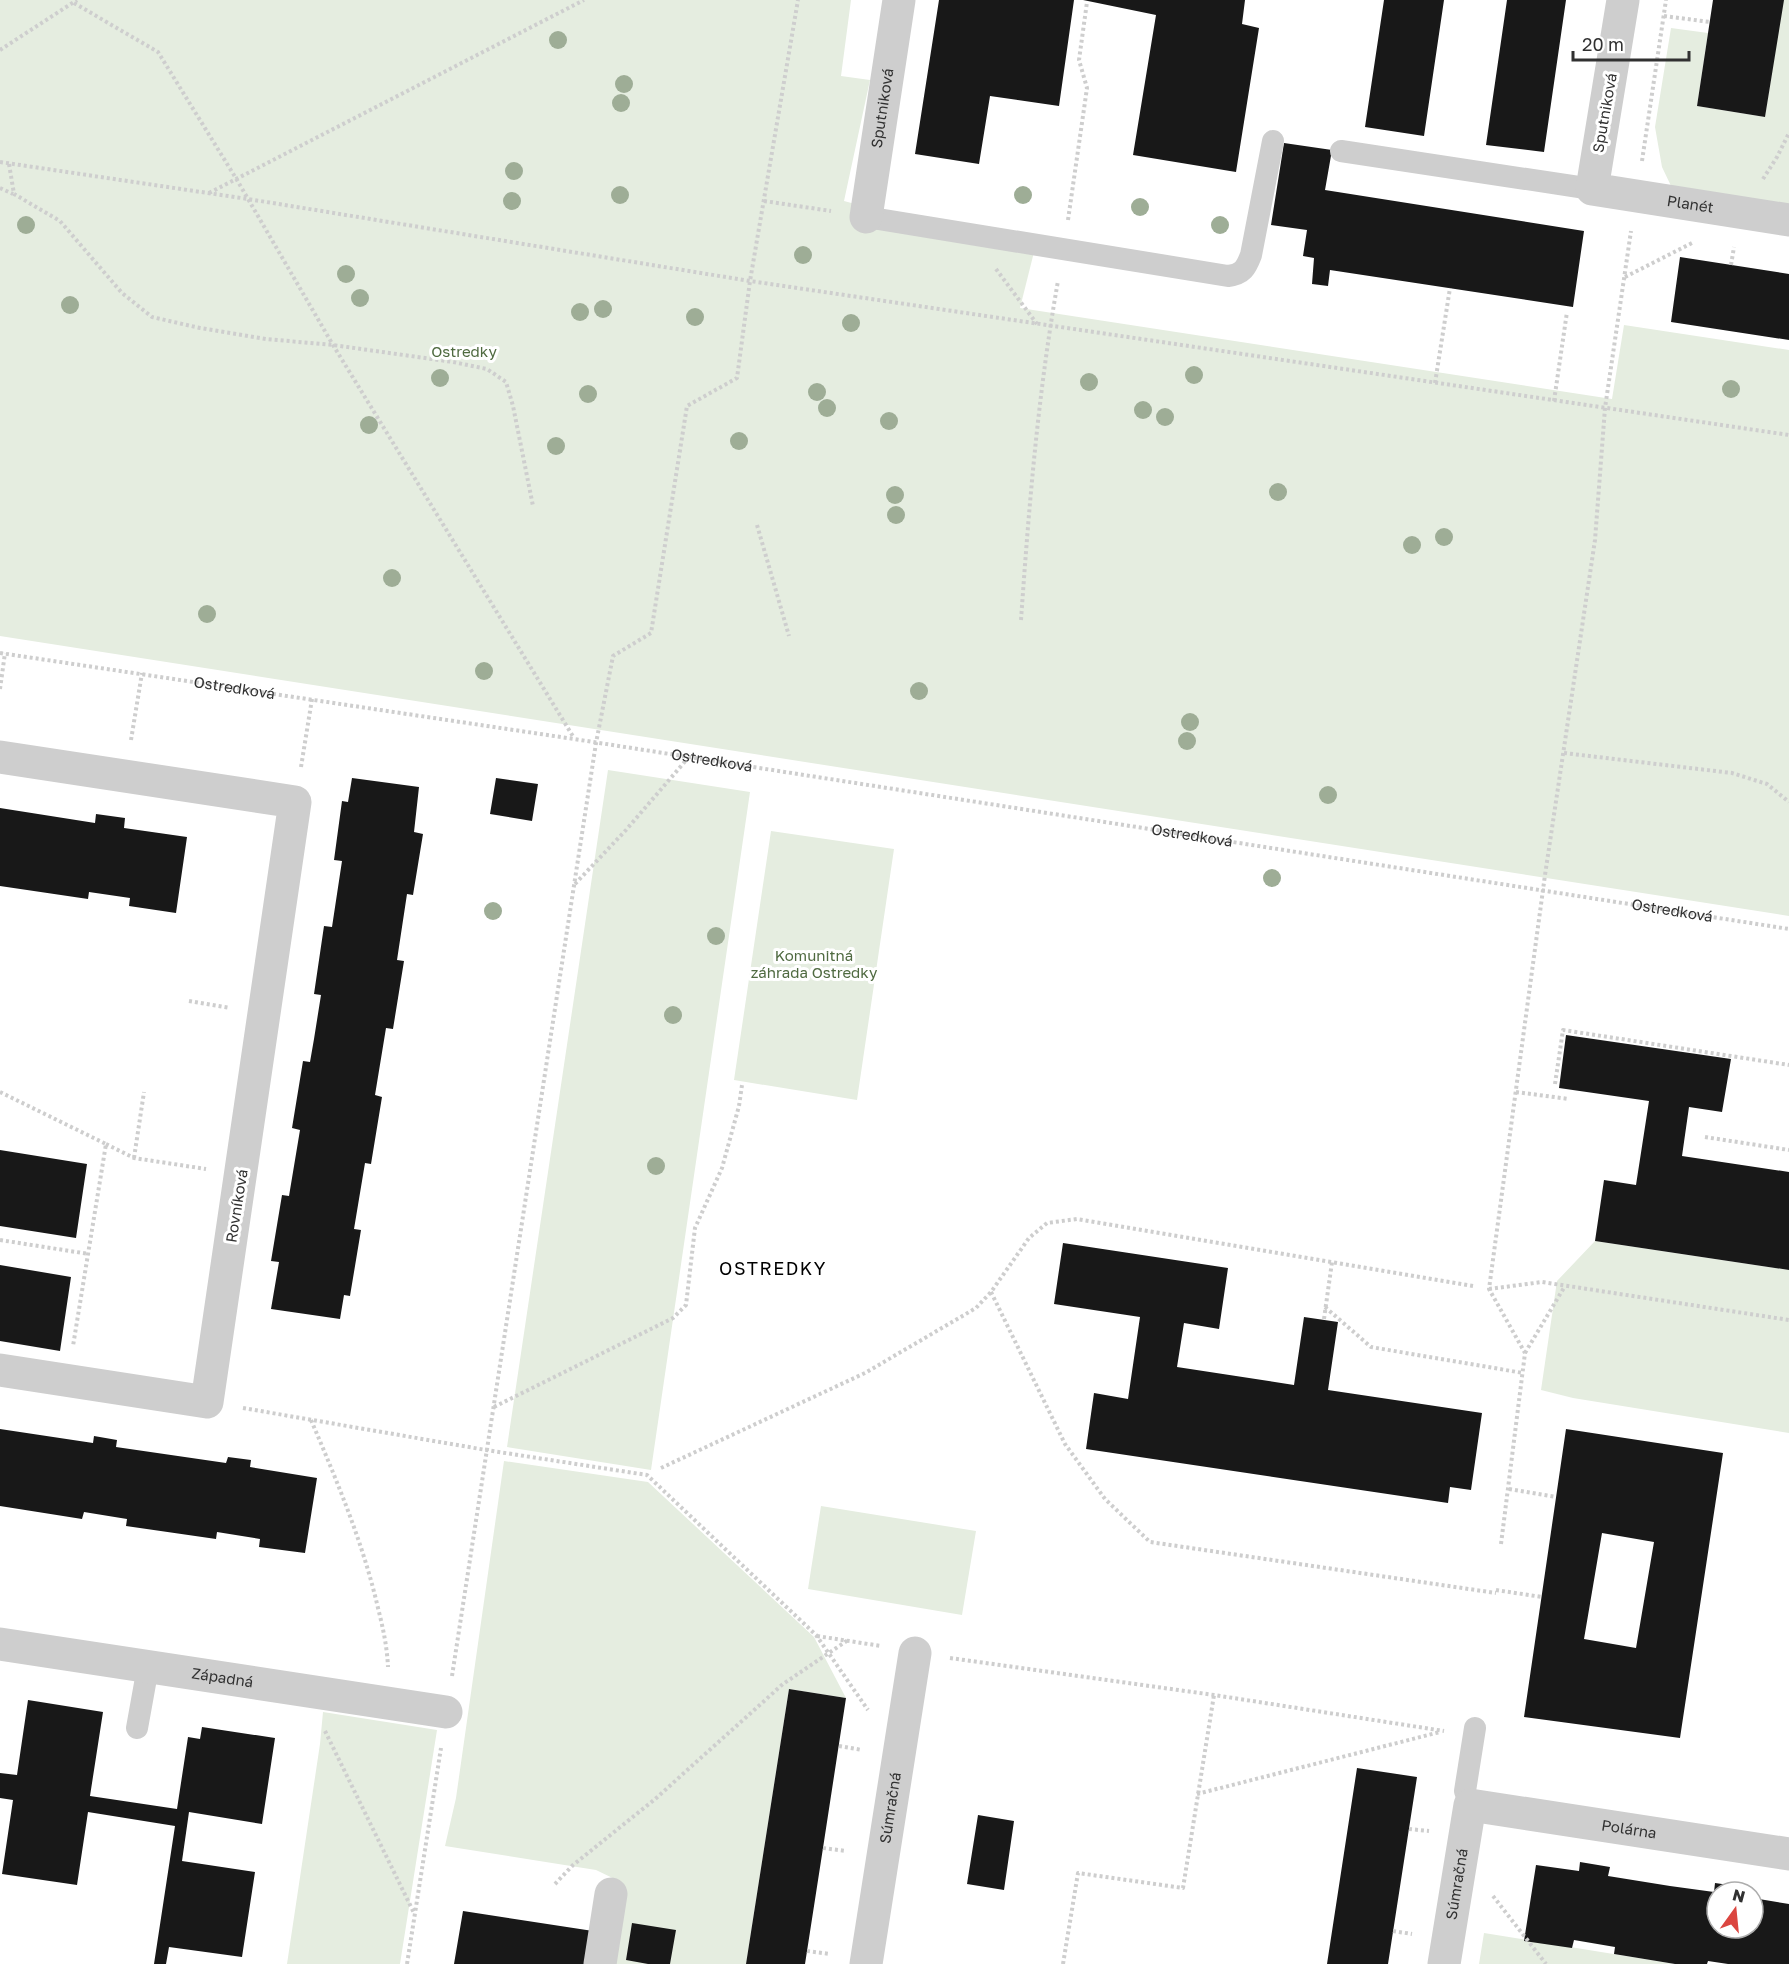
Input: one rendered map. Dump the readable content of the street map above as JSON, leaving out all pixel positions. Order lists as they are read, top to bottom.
{
  "streets": {
    "street": [
      "Sputniková",
      "Planét",
      "Rovníková",
      "Západná",
      "Súmračná",
      "Polárna"
    ],
    "path": ["Ostredková"]
  },
  "crossings": [
    ["Sputniková", "Planét"],
    ["Súmračná", "Polárna"]
  ],
  "districts": ["OSTREDKY"],
  "parks": ["Ostredky", "Komunitná záhrada Ostredky"],
  "scale_bar": "20 m",
  "north": "top"
}
